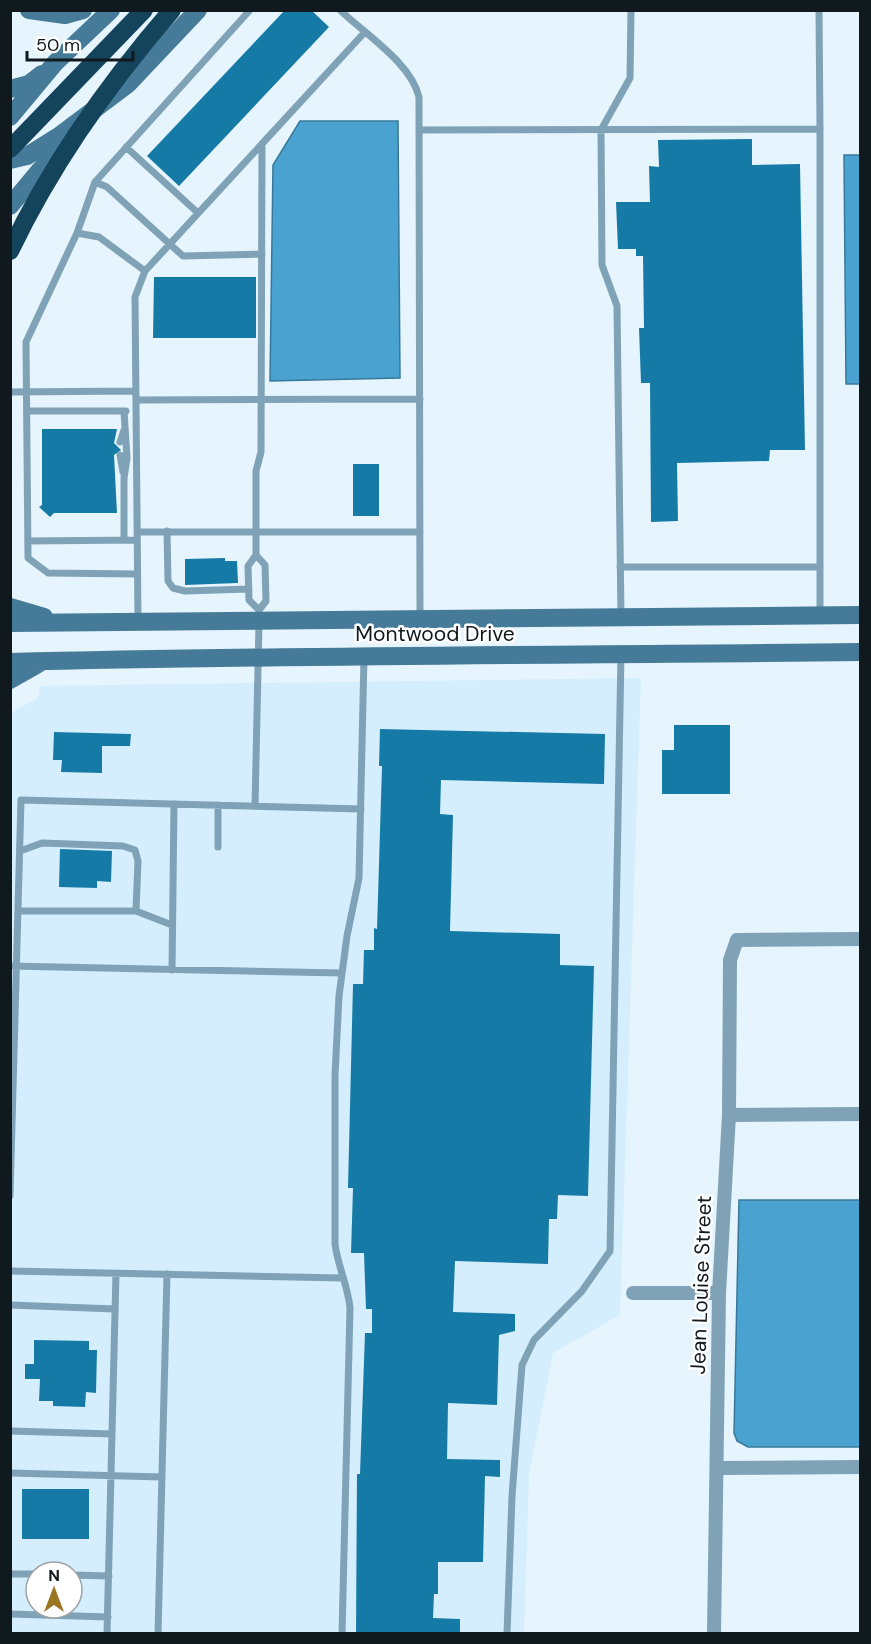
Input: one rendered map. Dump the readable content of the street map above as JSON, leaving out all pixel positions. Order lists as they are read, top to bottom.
{
  "streets": {
    "street": ["Montwood Drive", "Jean Louise Street"]
  },
  "scale_bar": "50 m",
  "north": "top"
}
